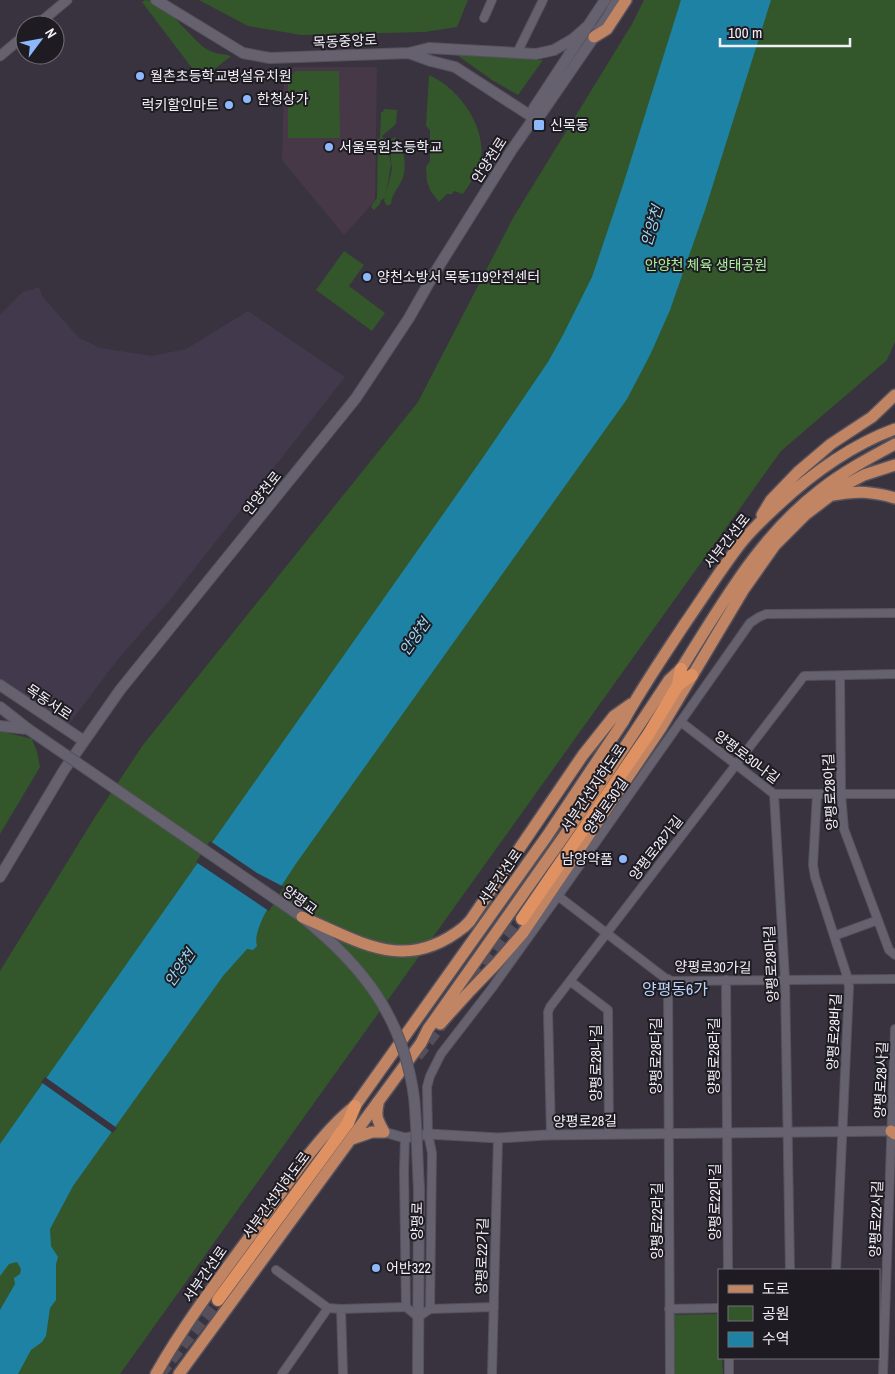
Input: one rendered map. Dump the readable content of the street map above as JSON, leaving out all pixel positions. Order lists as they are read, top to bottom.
{
  "streets": {
    "highway": ["서부간선지하도로"],
    "main road": [
      "목동중앙로",
      "안양천로",
      "서부간선로",
      "목동서로",
      "양평교",
      "양평로"
    ],
    "street": [
      "양평로30나길",
      "양평로28아길",
      "양평로30길",
      "양평로28가길",
      "양평로28마길",
      "양평로30가길",
      "양평로28바길",
      "양평로28다길",
      "양평로28라길",
      "양평로28나길",
      "양평로28사길",
      "양평로28길",
      "양평로22마길",
      "양평로22사길",
      "양평로22라길",
      "양평로22가길"
    ]
  },
  "crossings": [
    ["목동중앙로", "안양천로"],
    ["안양천로", "목동서로"],
    ["서부간선로", "서부간선지하도로"],
    ["양평로30나길", "양평로28아길"],
    ["양평로30나길", "양평로30길"],
    ["양평로30나길", "양평로28가길"],
    ["양평로30나길", "양평로28마길"],
    ["양평로30나길", "양평로28바길"],
    ["양평로28아길", "양평로28가길"],
    ["양평로30길", "양평로30가길"],
    ["양평로30길", "양평로28길"],
    ["양평로30길", "양평로"],
    ["양평로28가길", "양평로30가길"],
    ["양평로28가길", "양평로28나길"],
    ["양평로28가길", "양평로28길"],
    ["양평교", "양평로"],
    ["양평로28마길", "양평로30가길"],
    ["양평로28마길", "양평로28길"],
    ["양평로30가길", "양평로28바길"],
    ["양평로30가길", "양평로28다길"],
    ["양평로30가길", "양평로28라길"],
    ["양평로28바길", "양평로28길"],
    ["양평로28다길", "양평로28길"],
    ["양평로28다길", "양평로22라길"],
    ["양평로28라길", "양평로28길"],
    ["양평로28라길", "양평로22마길"],
    ["양평로28나길", "양평로28길"],
    ["양평로28사길", "양평로28길"],
    ["양평로28사길", "양평로22사길"],
    ["양평로28길", "양평로22마길"],
    ["양평로28길", "양평로22사길"],
    ["양평로28길", "양평로"],
    ["양평로28길", "양평로22라길"],
    ["양평로28길", "양평로22가길"]
  ],
  "districts": ["양평동6가"],
  "water": ["안양천"],
  "parks": ["안양천 체육 생태공원"],
  "places": {
    "other": [
      "월촌초등학교병설유치원",
      "한청상가",
      "럭키할인마트",
      "서울목원초등학교",
      "양천소방서 목동119안전센터",
      "남양약품",
      "어반322"
    ],
    "transit": ["신목동"]
  },
  "legend": ["도로", "공원", "수역"],
  "scale_bar": "100 m",
  "north": "top right"
}
